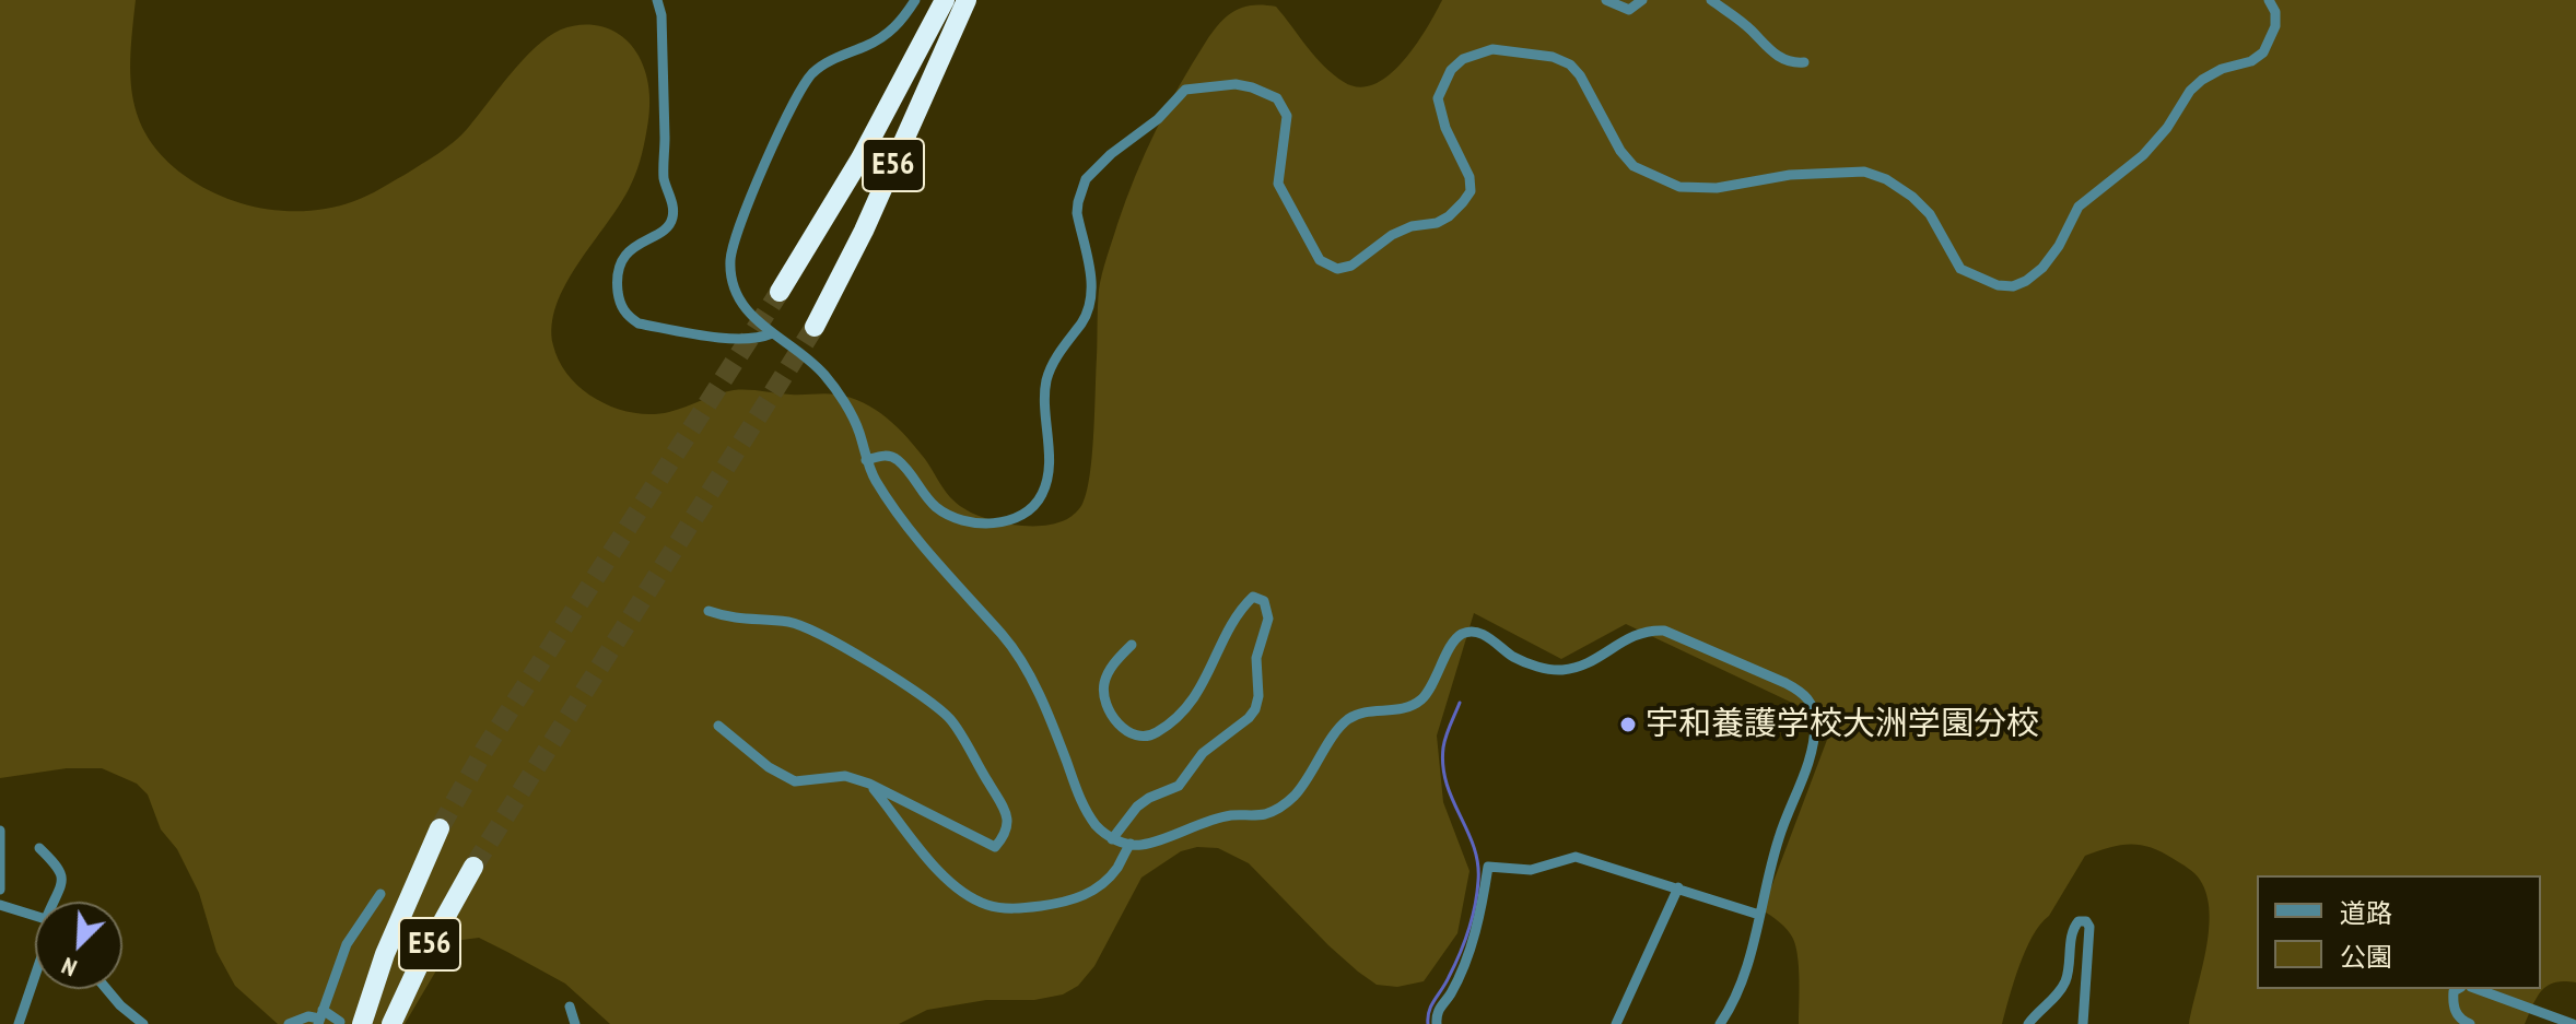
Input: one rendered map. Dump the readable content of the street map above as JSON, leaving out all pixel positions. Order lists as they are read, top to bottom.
{
  "streets": {
    "highway": ["E56"]
  },
  "places": ["宇和養護学校大洲学園分校"],
  "legend": ["道路", "公園"],
  "north": "bottom left"
}
